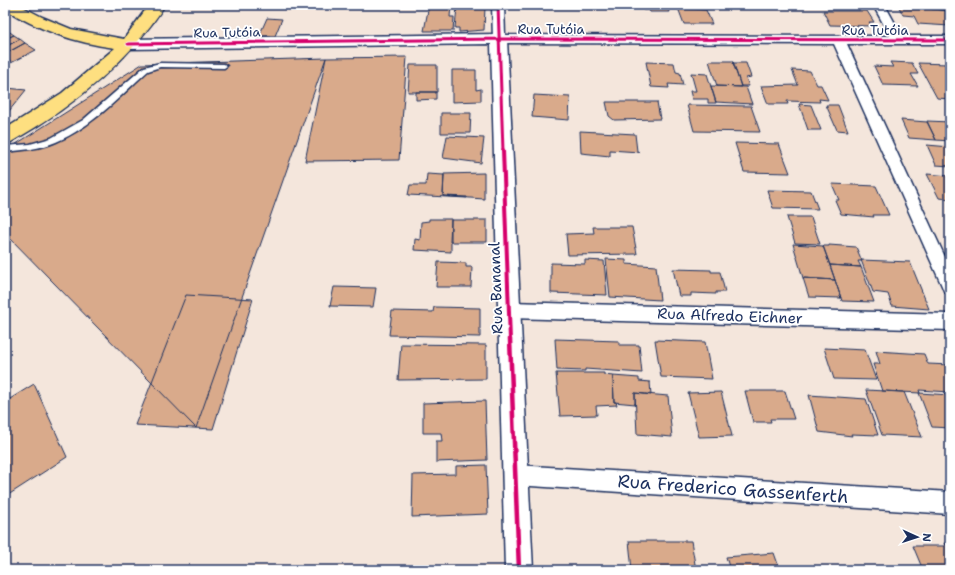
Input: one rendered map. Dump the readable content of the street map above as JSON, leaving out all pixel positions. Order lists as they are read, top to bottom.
{
  "streets": {
    "street": [
      "Rua Tutóia",
      "Rua Bananal",
      "Rua Alfredo Eichner",
      "Rua Frederico Gassenferth"
    ]
  },
  "crossings": [
    ["Rua Tutóia", "Rua Bananal"],
    ["Rua Bananal", "Rua Alfredo Eichner"],
    ["Rua Bananal", "Rua Frederico Gassenferth"]
  ],
  "north": "right"
}
